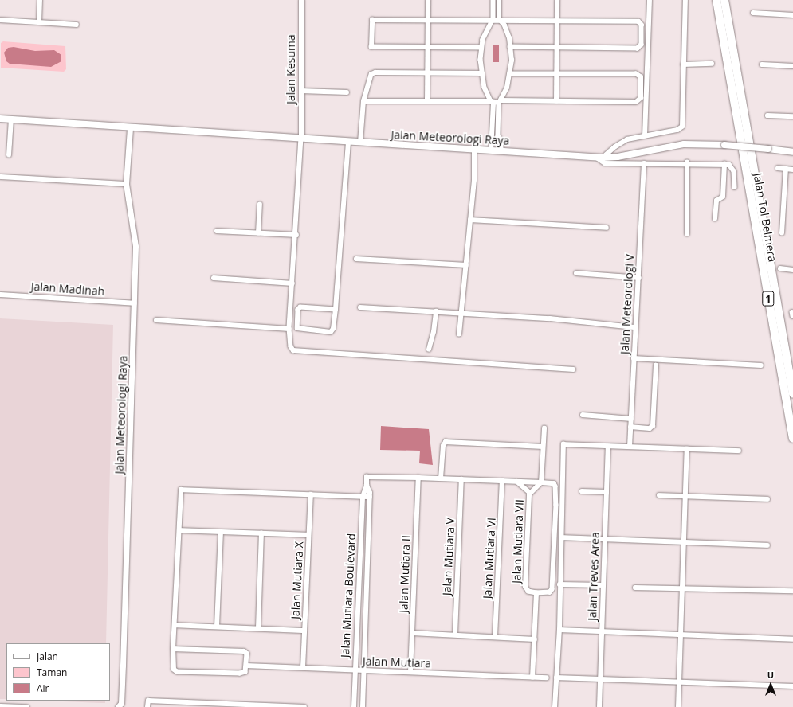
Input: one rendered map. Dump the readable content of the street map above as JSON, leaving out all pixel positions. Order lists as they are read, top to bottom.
{
  "streets": {
    "highway": ["Jalan Tol Belmera", "1"],
    "main road": ["Jalan Meteorologi Raya"],
    "street": [
      "Jalan Kesuma",
      "Jalan Madinah",
      "Jalan Meteorologi V",
      "Jalan Mutiara VII",
      "Jalan Mutiara V",
      "Jalan Mutiara VI",
      "Jalan Mutiara II",
      "Jalan Treves Area",
      "Jalan Mutiara X",
      "Jalan Mutiara Boulevard",
      "Jalan Mutiara"
    ]
  },
  "crossings": [
    ["Jalan Kesuma", "Jalan Meteorologi Raya"],
    ["Jalan Meteorologi Raya", "Jalan Madinah"],
    ["Jalan Mutiara VII", "Jalan Mutiara"],
    ["Jalan Mutiara II", "Jalan Mutiara Boulevard"],
    ["Jalan Mutiara II", "Jalan Mutiara"],
    ["Jalan Mutiara X", "Jalan Mutiara"],
    ["Jalan Mutiara Boulevard", "Jalan Mutiara"]
  ],
  "legend": ["Jalan", "Taman", "Air"],
  "north": "top"
}
